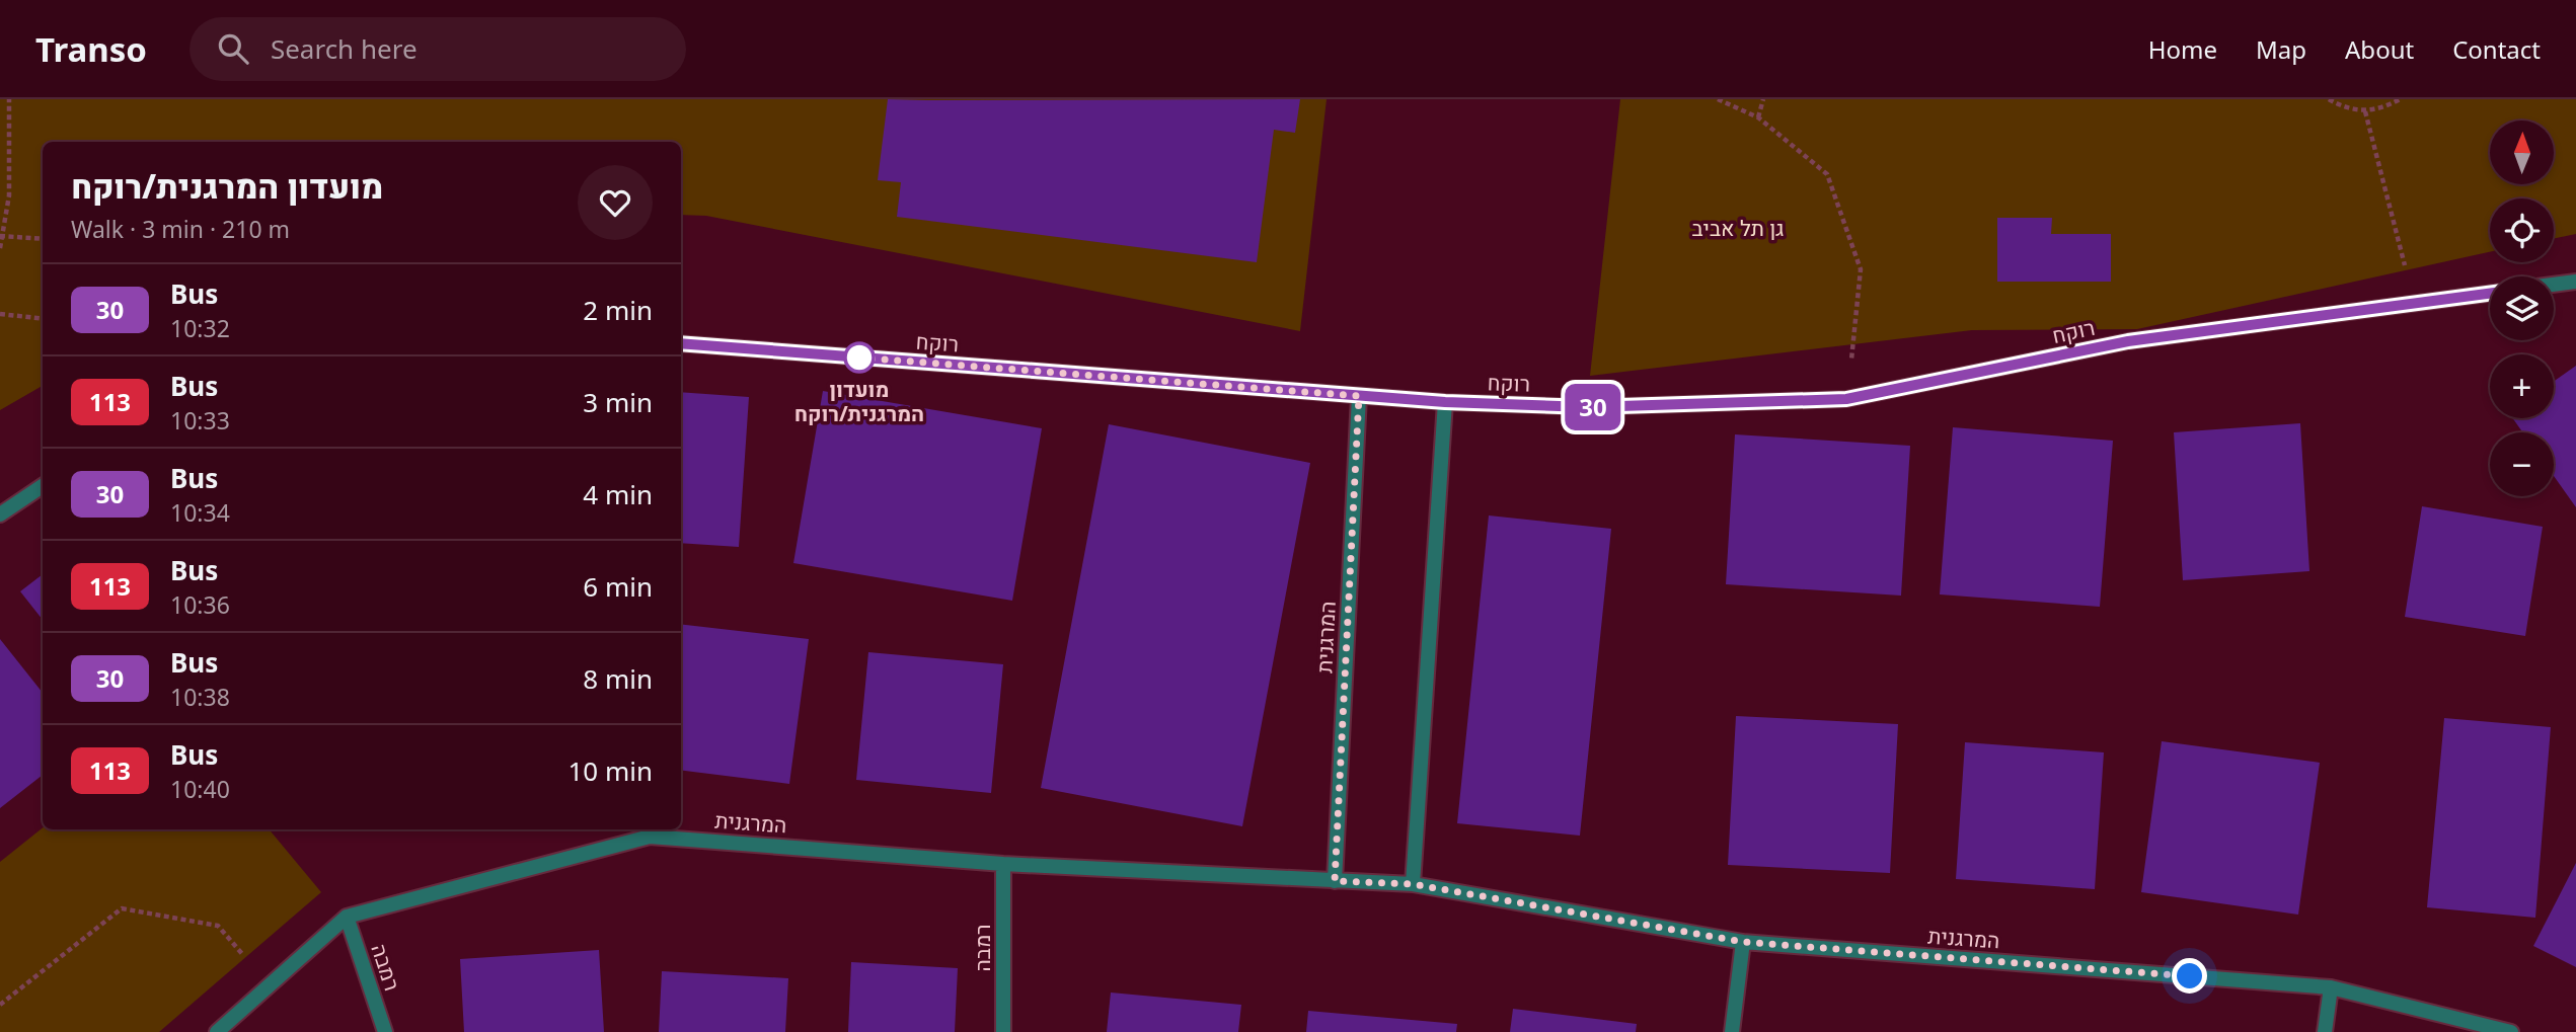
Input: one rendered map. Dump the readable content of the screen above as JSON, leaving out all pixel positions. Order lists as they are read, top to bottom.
{
  "streets": {
    "street": ["רוקח", "המרגנית", "רמבה"]
  },
  "crossings": [
    ["רוקח", "המרגנית"],
    ["המרגנית", "רמבה"]
  ],
  "parks": ["גן תל אביב"],
  "places": ["מועדון המרגנית/רוקח"],
  "lines": ["bus line 30"],
  "north": "top",
  "page": {
    "header": "Transo",
    "search": "Search here",
    "nav": [
      "Home",
      "Map",
      "About",
      "Contact"
    ],
    "on_map": "30",
    "map_buttons": ["+", "−"],
    "heading": ["מועדון המרגנית/רוקח", "Walk · 3 min · 210 m"],
    "list": [
      {
        "mark": "30",
        "name": "Bus",
        "note": "10:32",
        "value": "2 min"
      },
      {
        "mark": "113",
        "name": "Bus",
        "note": "10:33",
        "value": "3 min"
      },
      {
        "mark": "30",
        "name": "Bus",
        "note": "10:34",
        "value": "4 min"
      },
      {
        "mark": "113",
        "name": "Bus",
        "note": "10:36",
        "value": "6 min"
      },
      {
        "mark": "30",
        "name": "Bus",
        "note": "10:38",
        "value": "8 min"
      },
      {
        "mark": "113",
        "name": "Bus",
        "note": "10:40",
        "value": "10 min"
      }
    ]
  }
}
